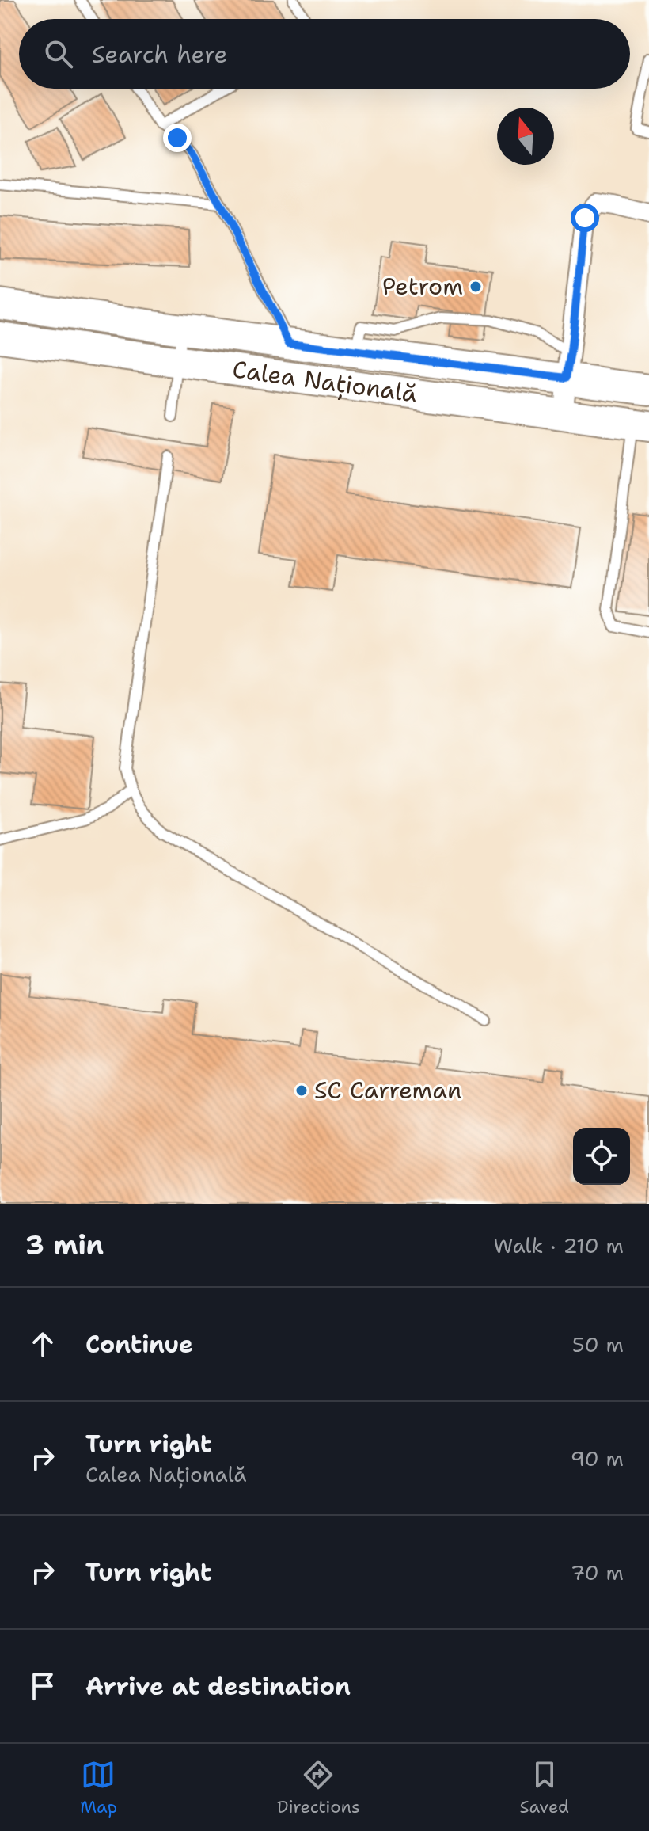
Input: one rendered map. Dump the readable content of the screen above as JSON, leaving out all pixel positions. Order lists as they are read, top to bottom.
{
  "streets": {
    "main road": ["Calea Națională"]
  },
  "places": ["Petrom", "SC Carreman"],
  "north": "top",
  "page": {
    "search": "Search here",
    "heading": ["3 min", "Walk · 210 m"],
    "list": [
      ["Continue", "50 m"],
      ["Turn right", "Calea Națională", "90 m"],
      ["Turn right", "70 m"],
      "Arrive at destination"
    ],
    "nav": ["Map", "Directions", "Saved"]
  }
}
